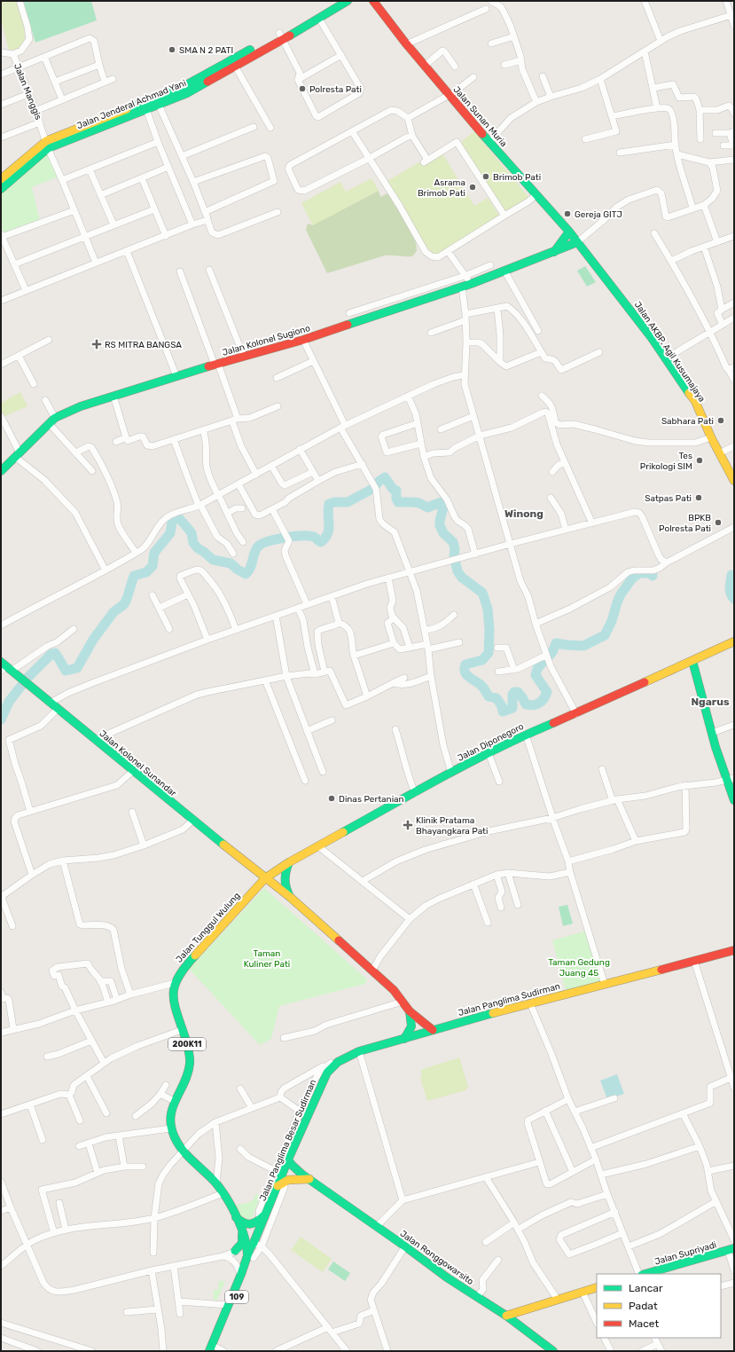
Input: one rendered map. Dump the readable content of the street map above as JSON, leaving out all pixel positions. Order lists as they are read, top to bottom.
{
  "streets": {
    "main road": [
      "Jalan Jenderal Achmad Yani",
      "Jalan Sunan Muria",
      "Jalan Kolonel Sugiono",
      "Jalan AKBP. Agil Kusumajaya",
      "Jalan Diponegoro",
      "Jalan Kolonel Sunandar",
      "Jalan Tunggul Wulung",
      "Jalan Panglima Sudirman",
      "200K11",
      "Jalan Panglima Besar Sudirman",
      "Jalan Supriyadi",
      "Jalan Ronggowarsito",
      "109"
    ],
    "street": ["Jalan Manggis"]
  },
  "crossings": [
    ["Jalan Manggis", "Jalan Jenderal Achmad Yani"],
    ["Jalan Sunan Muria", "Jalan Kolonel Sugiono"],
    ["Jalan Sunan Muria", "Jalan AKBP. Agil Kusumajaya"],
    ["Jalan Kolonel Sugiono", "Jalan AKBP. Agil Kusumajaya"],
    ["Jalan Diponegoro", "Jalan Kolonel Sunandar"],
    ["Jalan Diponegoro", "Jalan Tunggul Wulung"],
    ["Jalan Kolonel Sunandar", "Jalan Tunggul Wulung"],
    ["Jalan Kolonel Sunandar", "Jalan Panglima Sudirman"],
    ["Jalan Kolonel Sunandar", "Jalan Panglima Besar Sudirman"],
    ["Jalan Panglima Sudirman", "Jalan Panglima Besar Sudirman"],
    ["Jalan Panglima Besar Sudirman", "Jalan Ronggowarsito"]
  ],
  "districts": ["Winong", "Ngarus"],
  "parks": ["Taman Kuliner Pati", "Taman Gedung Juang 45"],
  "places": {
    "other": [
      "SMA N 2 PATI",
      "Polresta Pati",
      "Brimob Pati",
      "Asrama Brimob Pati",
      "Gereja GITJ",
      "Sabhara Pati",
      "Tes Prikologi SIM",
      "Satpas Pati",
      "BPKB Polresta Pati",
      "Dinas Pertanian"
    ],
    "health": ["RS MITRA BANGSA", "Klinik Pratama Bhayangkara Pati"]
  },
  "legend": ["Lancar", "Padat", "Macet"]
}
